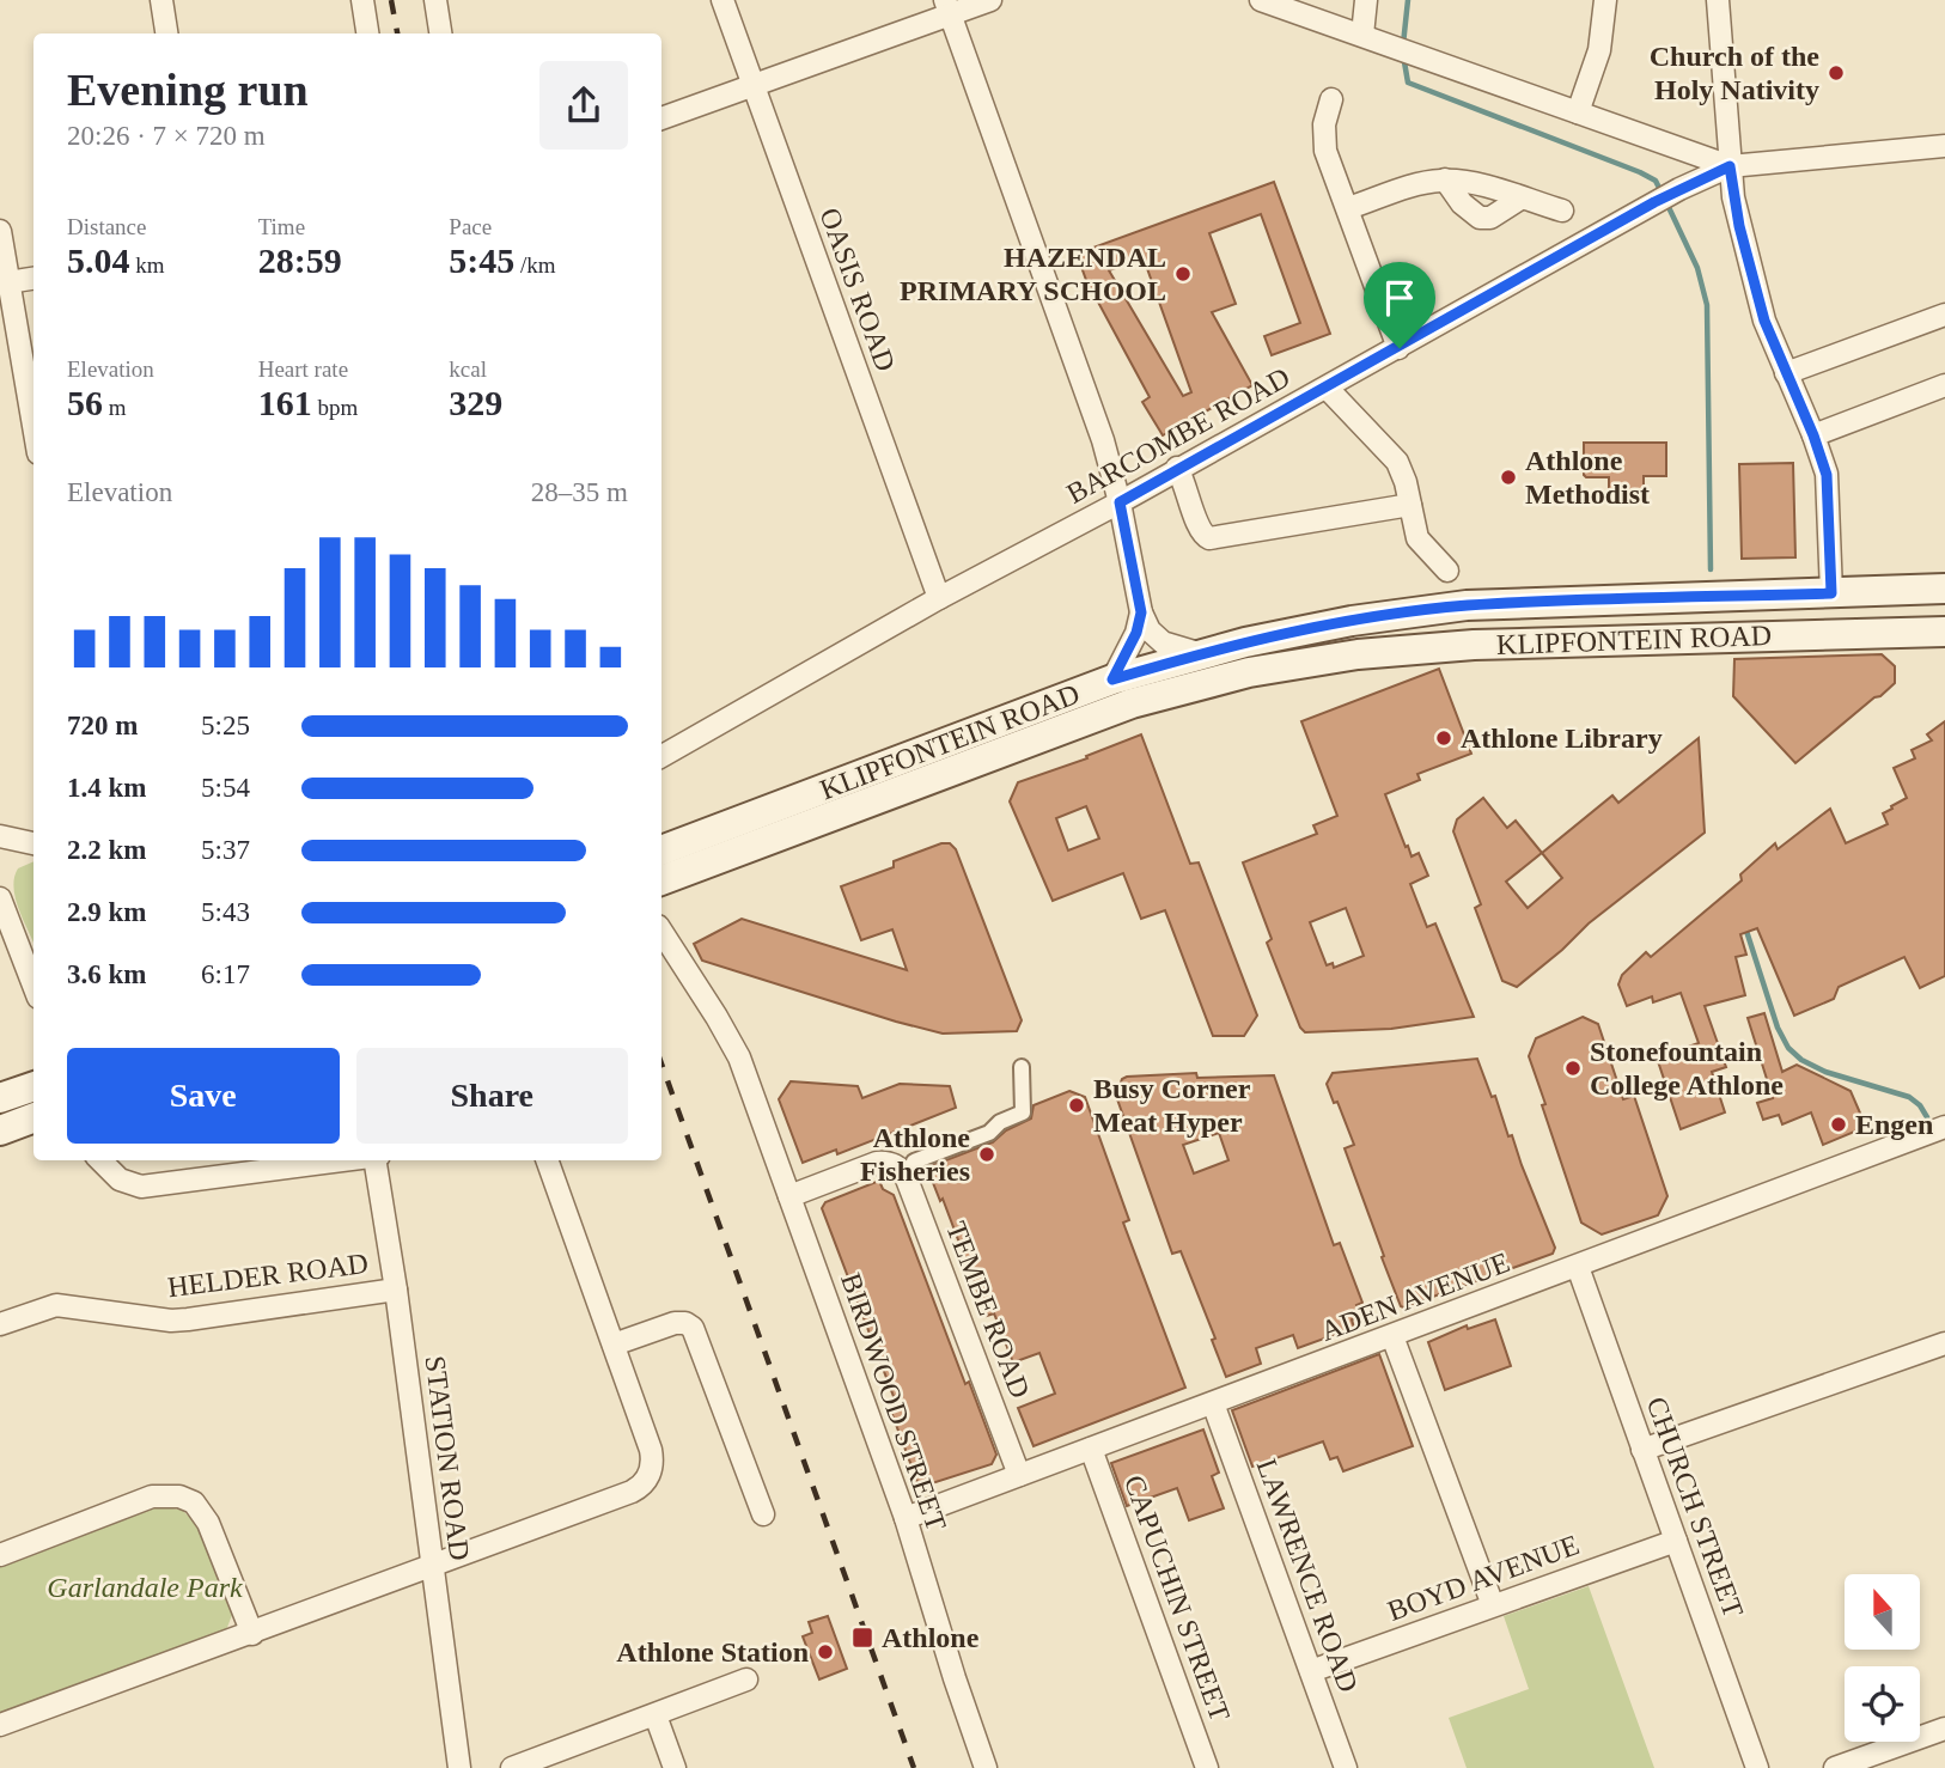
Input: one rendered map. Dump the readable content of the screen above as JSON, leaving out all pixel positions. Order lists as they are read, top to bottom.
{
  "streets": {
    "main road": ["KLIPFONTEIN ROAD"],
    "street": [
      "OASIS ROAD",
      "BARCOMBE ROAD",
      "HELDER ROAD",
      "ADEN AVENUE",
      "TEMBE ROAD",
      "BIRDWOOD STREET",
      "STATION ROAD",
      "CHURCH STREET",
      "LAWRENCE ROAD",
      "BOYD AVENUE",
      "CAPUCHIN STREET"
    ]
  },
  "crossings": [
    ["OASIS ROAD", "BARCOMBE ROAD"],
    ["HELDER ROAD", "STATION ROAD"],
    ["ADEN AVENUE", "TEMBE ROAD"],
    ["ADEN AVENUE", "BIRDWOOD STREET"],
    ["ADEN AVENUE", "CHURCH STREET"],
    ["ADEN AVENUE", "LAWRENCE ROAD"],
    ["ADEN AVENUE", "CAPUCHIN STREET"],
    ["CHURCH STREET", "BOYD AVENUE"],
    ["LAWRENCE ROAD", "BOYD AVENUE"]
  ],
  "parks": ["Garlandale Park"],
  "places": {
    "other": [
      "Church of the Holy Nativity",
      "HAZENDAL PRIMARY SCHOOL",
      "Athlone Methodist",
      "Athlone Library",
      "Stonefountain College Athlone",
      "Busy Corner Meat Hyper",
      "Engen",
      "Athlone Fisheries",
      "Athlone Station"
    ],
    "transit": ["Athlone"]
  },
  "north": "top",
  "page": {
    "heading": ["Evening run", "20:26 · 7 × 720 m"],
    "stats": [
      ["Distance", "5.04 km"],
      ["Time", "28:59"],
      ["Pace", "5:45 /km"],
      ["Elevation", "56 m"],
      ["Heart rate", "161 bpm"],
      ["kcal", "329"]
    ],
    "chart": ["Elevation", "28–35 m"],
    "list": [
      {
        "name": "720 m",
        "note": "5:25"
      },
      {
        "name": "1.4 km",
        "note": "5:54"
      },
      {
        "name": "2.2 km",
        "note": "5:37"
      },
      {
        "name": "2.9 km",
        "note": "5:43"
      },
      {
        "name": "3.6 km",
        "note": "6:17"
      }
    ],
    "buttons": ["Save", "Share"]
  }
}
